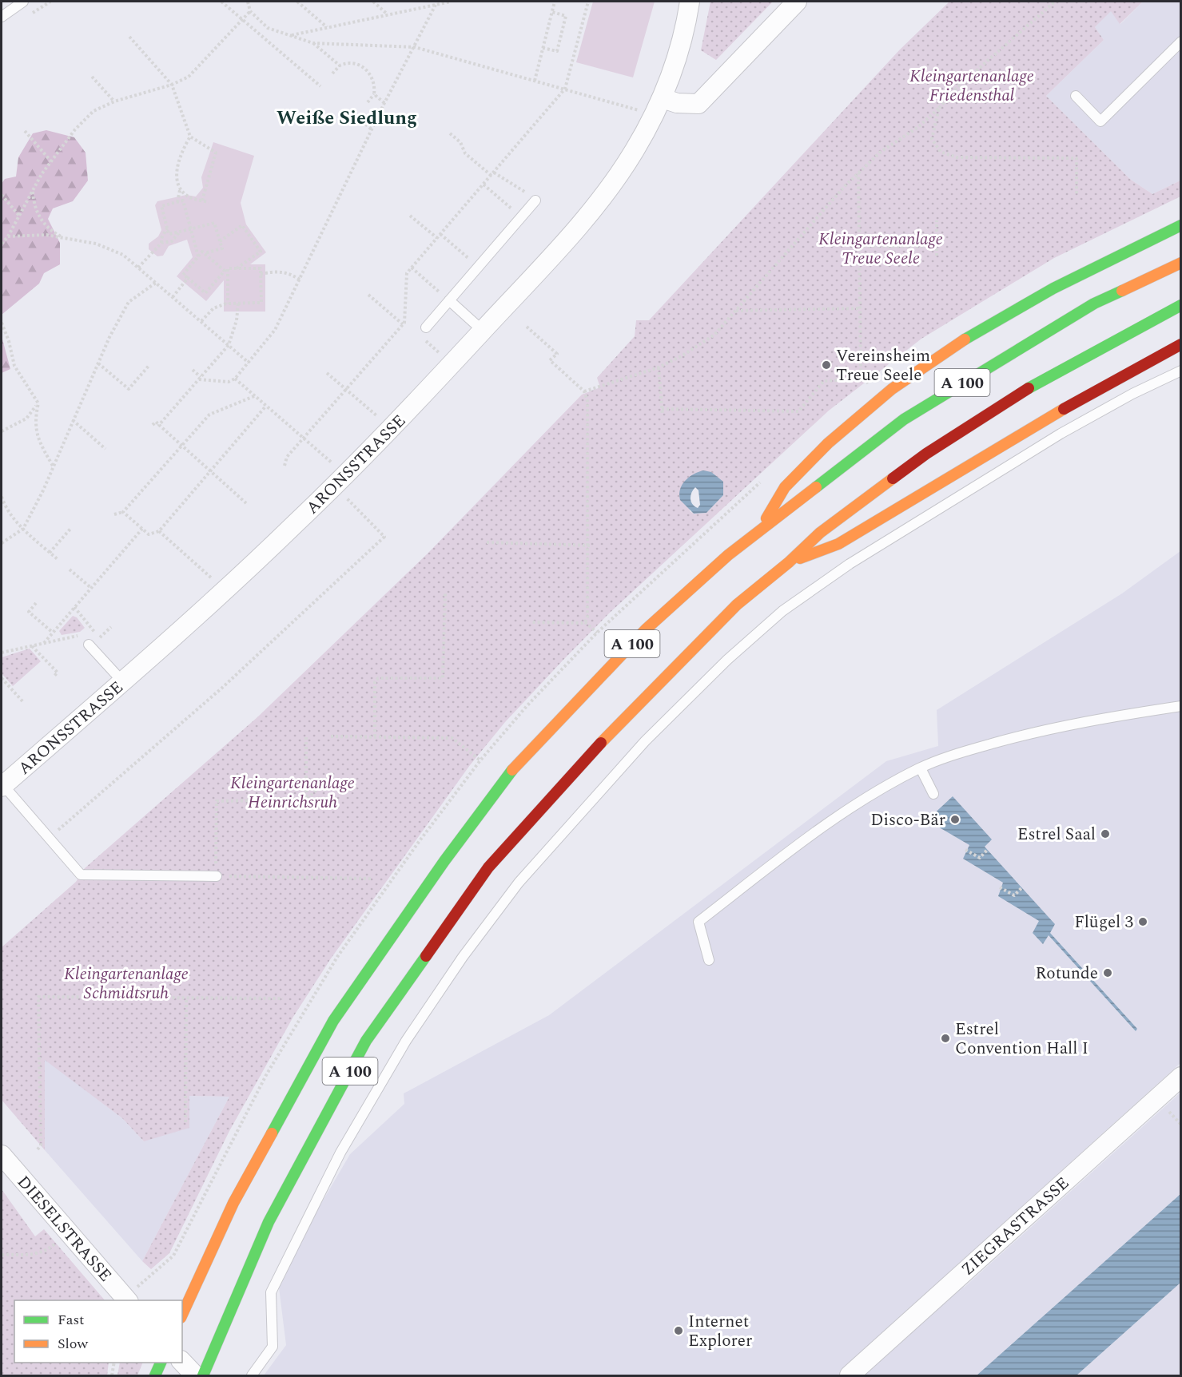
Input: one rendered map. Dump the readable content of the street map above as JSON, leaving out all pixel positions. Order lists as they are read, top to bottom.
{
  "streets": {
    "highway": ["A 100"],
    "street": ["ARONSSTRASSE", "ZIEGRASTRASSE", "DIESELSTRASSE"]
  },
  "districts": ["Weiße Siedlung"],
  "parks": [
    "Kleingartenanlage Friedensthal",
    "Kleingartenanlage Treue Seele",
    "Kleingartenanlage Heinrichsruh",
    "Kleingartenanlage Schmidtsruh"
  ],
  "places": [
    "Vereinsheim Treue Seele",
    "Disco-Bär",
    "Estrel Saal",
    "Flügel 3",
    "Rotunde",
    "Estrel Convention Hall I",
    "Internet Explorer"
  ],
  "legend": ["Fast", "Slow"]
}
